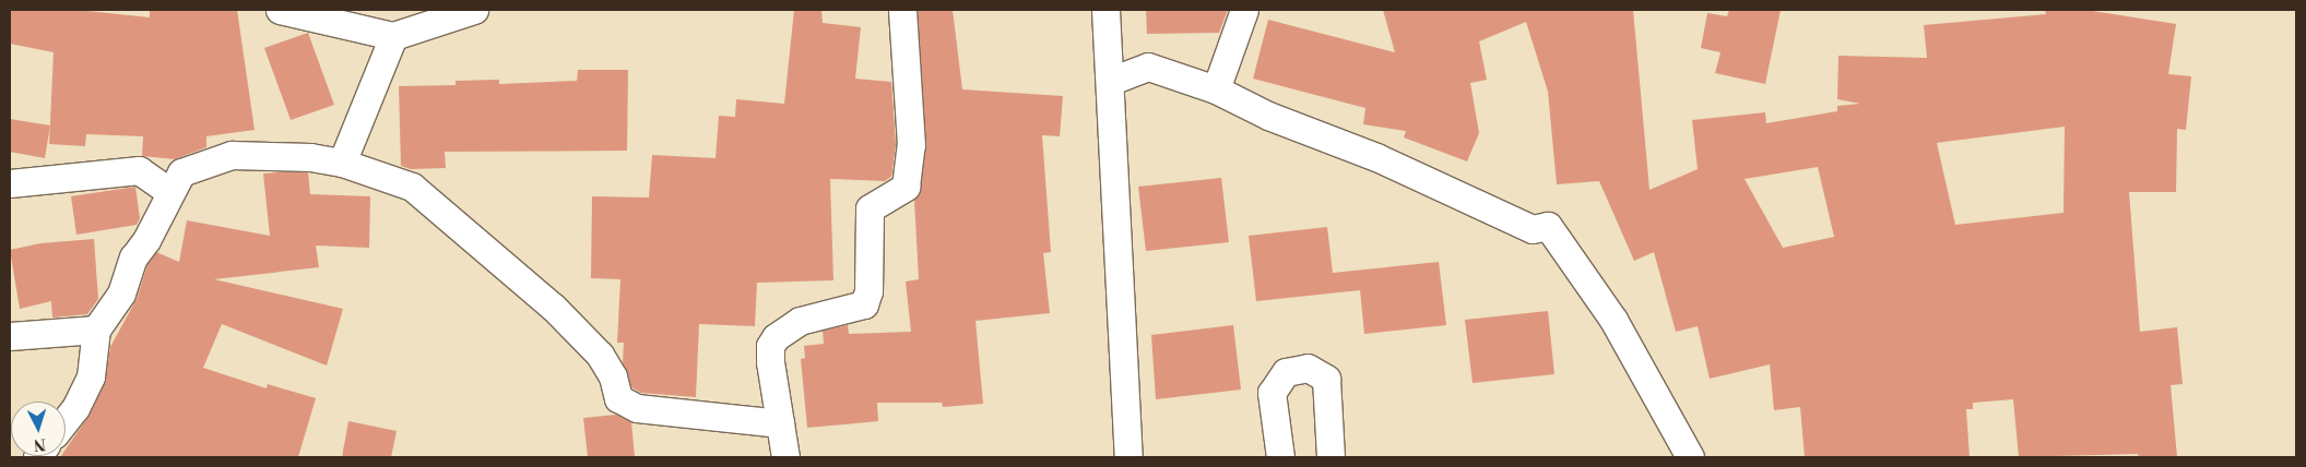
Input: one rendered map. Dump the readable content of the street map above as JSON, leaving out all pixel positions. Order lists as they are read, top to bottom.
{
  "north": "bottom"
}
